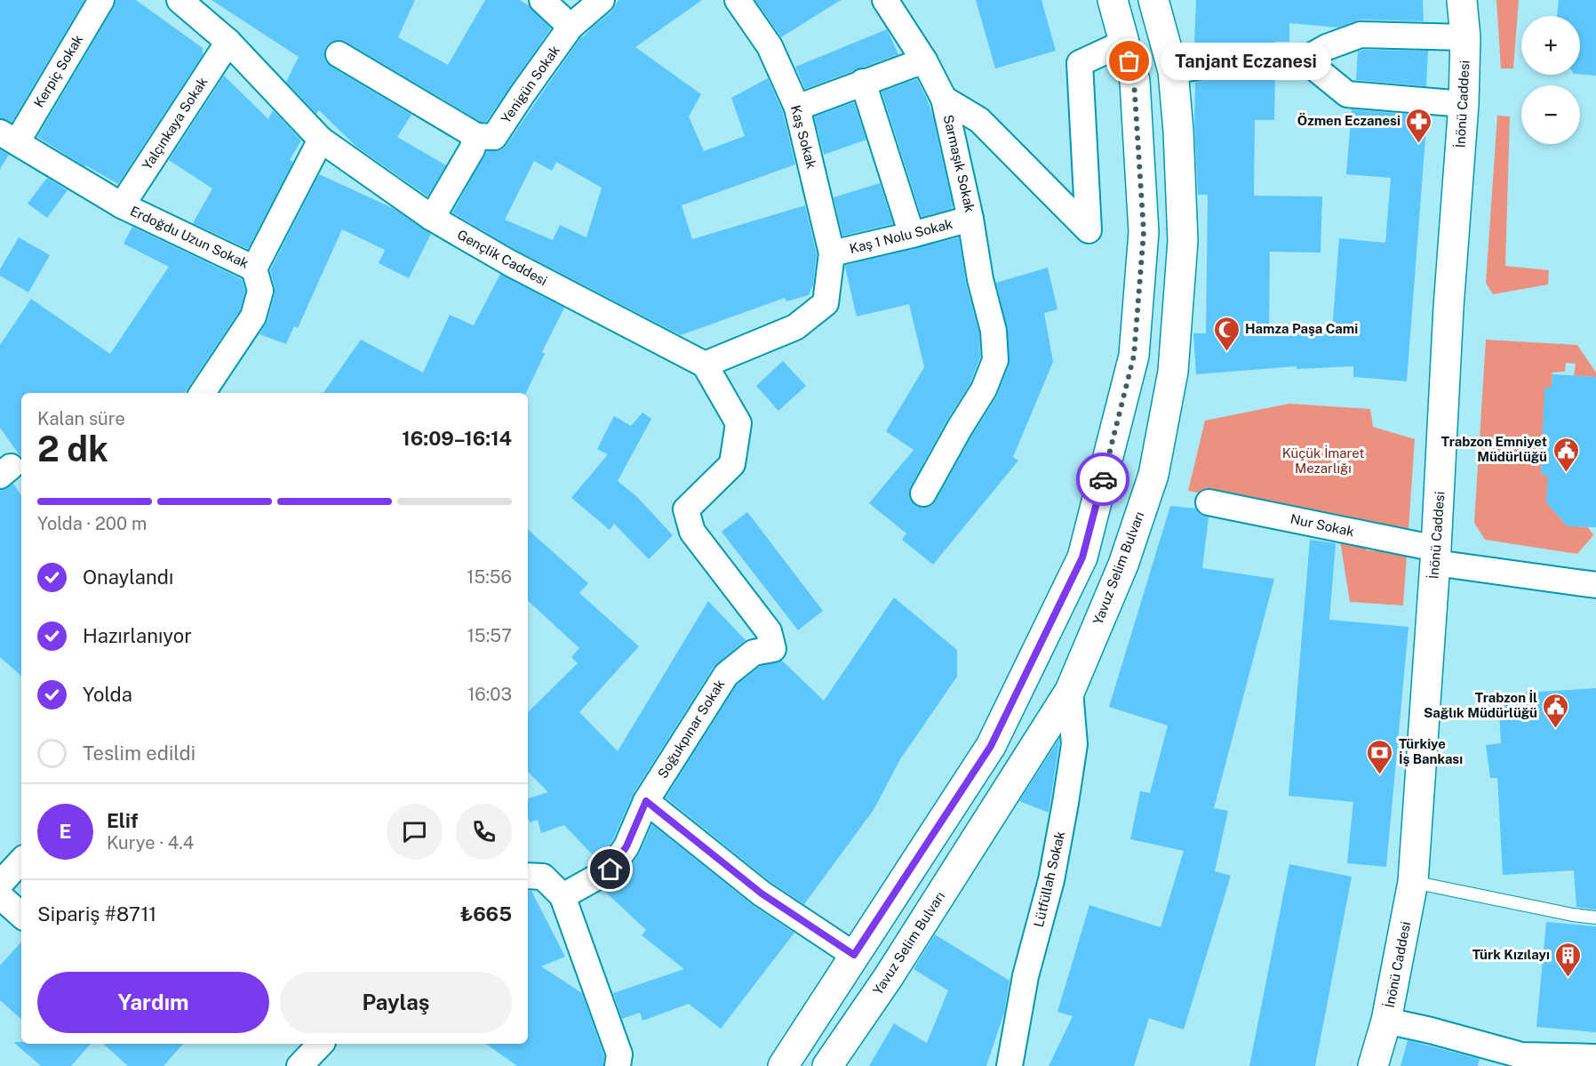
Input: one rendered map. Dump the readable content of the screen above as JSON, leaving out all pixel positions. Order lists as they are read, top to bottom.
{
  "streets": {
    "main road": ["İnönü Caddesi", "Yavuz Selim Bulvarı"],
    "street": [
      "Kerpiç Sokak",
      "Yenigün Sokak",
      "Yalçınkaya Sokak",
      "Kaş Sokak",
      "Sarmaşık Sokak",
      "Kaş 1 Nolu Sokak",
      "Erdoğdu Uzun Sokak",
      "Gençlik Caddesi",
      "Nur Sokak",
      "Soğukpınar Sokak",
      "Lütfüllah Sokak"
    ]
  },
  "crossings": [
    ["Kerpiç Sokak", "Erdoğdu Uzun Sokak"],
    ["İnönü Caddesi", "Nur Sokak"],
    ["Yalçınkaya Sokak", "Erdoğdu Uzun Sokak"],
    ["Yalçınkaya Sokak", "Gençlik Caddesi"],
    ["Kaş Sokak", "Kaş 1 Nolu Sokak"],
    ["Sarmaşık Sokak", "Kaş 1 Nolu Sokak"],
    ["Erdoğdu Uzun Sokak", "Gençlik Caddesi"],
    ["Gençlik Caddesi", "Soğukpınar Sokak"],
    ["Yavuz Selim Bulvarı", "Lütfüllah Sokak"]
  ],
  "parks": ["Küçük İmaret Mezarlığı"],
  "places": {
    "other": ["Tanjant Eczanesi"],
    "pharmacy": ["Özmen Eczanesi"],
    "mosque": ["Hamza Paşa Cami"],
    "public building": ["Trabzon Emniyet Müdürlüğü", "Trabzon İl Sağlık Müdürlüğü"],
    "bank": ["Türkiye İş Bankası"],
    "building": ["Türk Kızılayı"]
  },
  "page": {
    "map_buttons": ["+", "−"],
    "bubble": "Tanjant Eczanesi",
    "heading": ["2 dk", "Kalan süre", "16:09–16:14"],
    "panel": [
      "Elif",
      "Kurye · 4.4",
      "Sipariş #8711",
      "₺665"
    ],
    "bar": "Yolda · 200 m",
    "list": [
      ["Onaylandı", "15:56"],
      ["Hazırlanıyor", "15:57"],
      ["Yolda", "16:03"],
      "Teslim edildi"
    ],
    "round": "E",
    "buttons": ["Yardım", "Paylaş"]
  }
}
